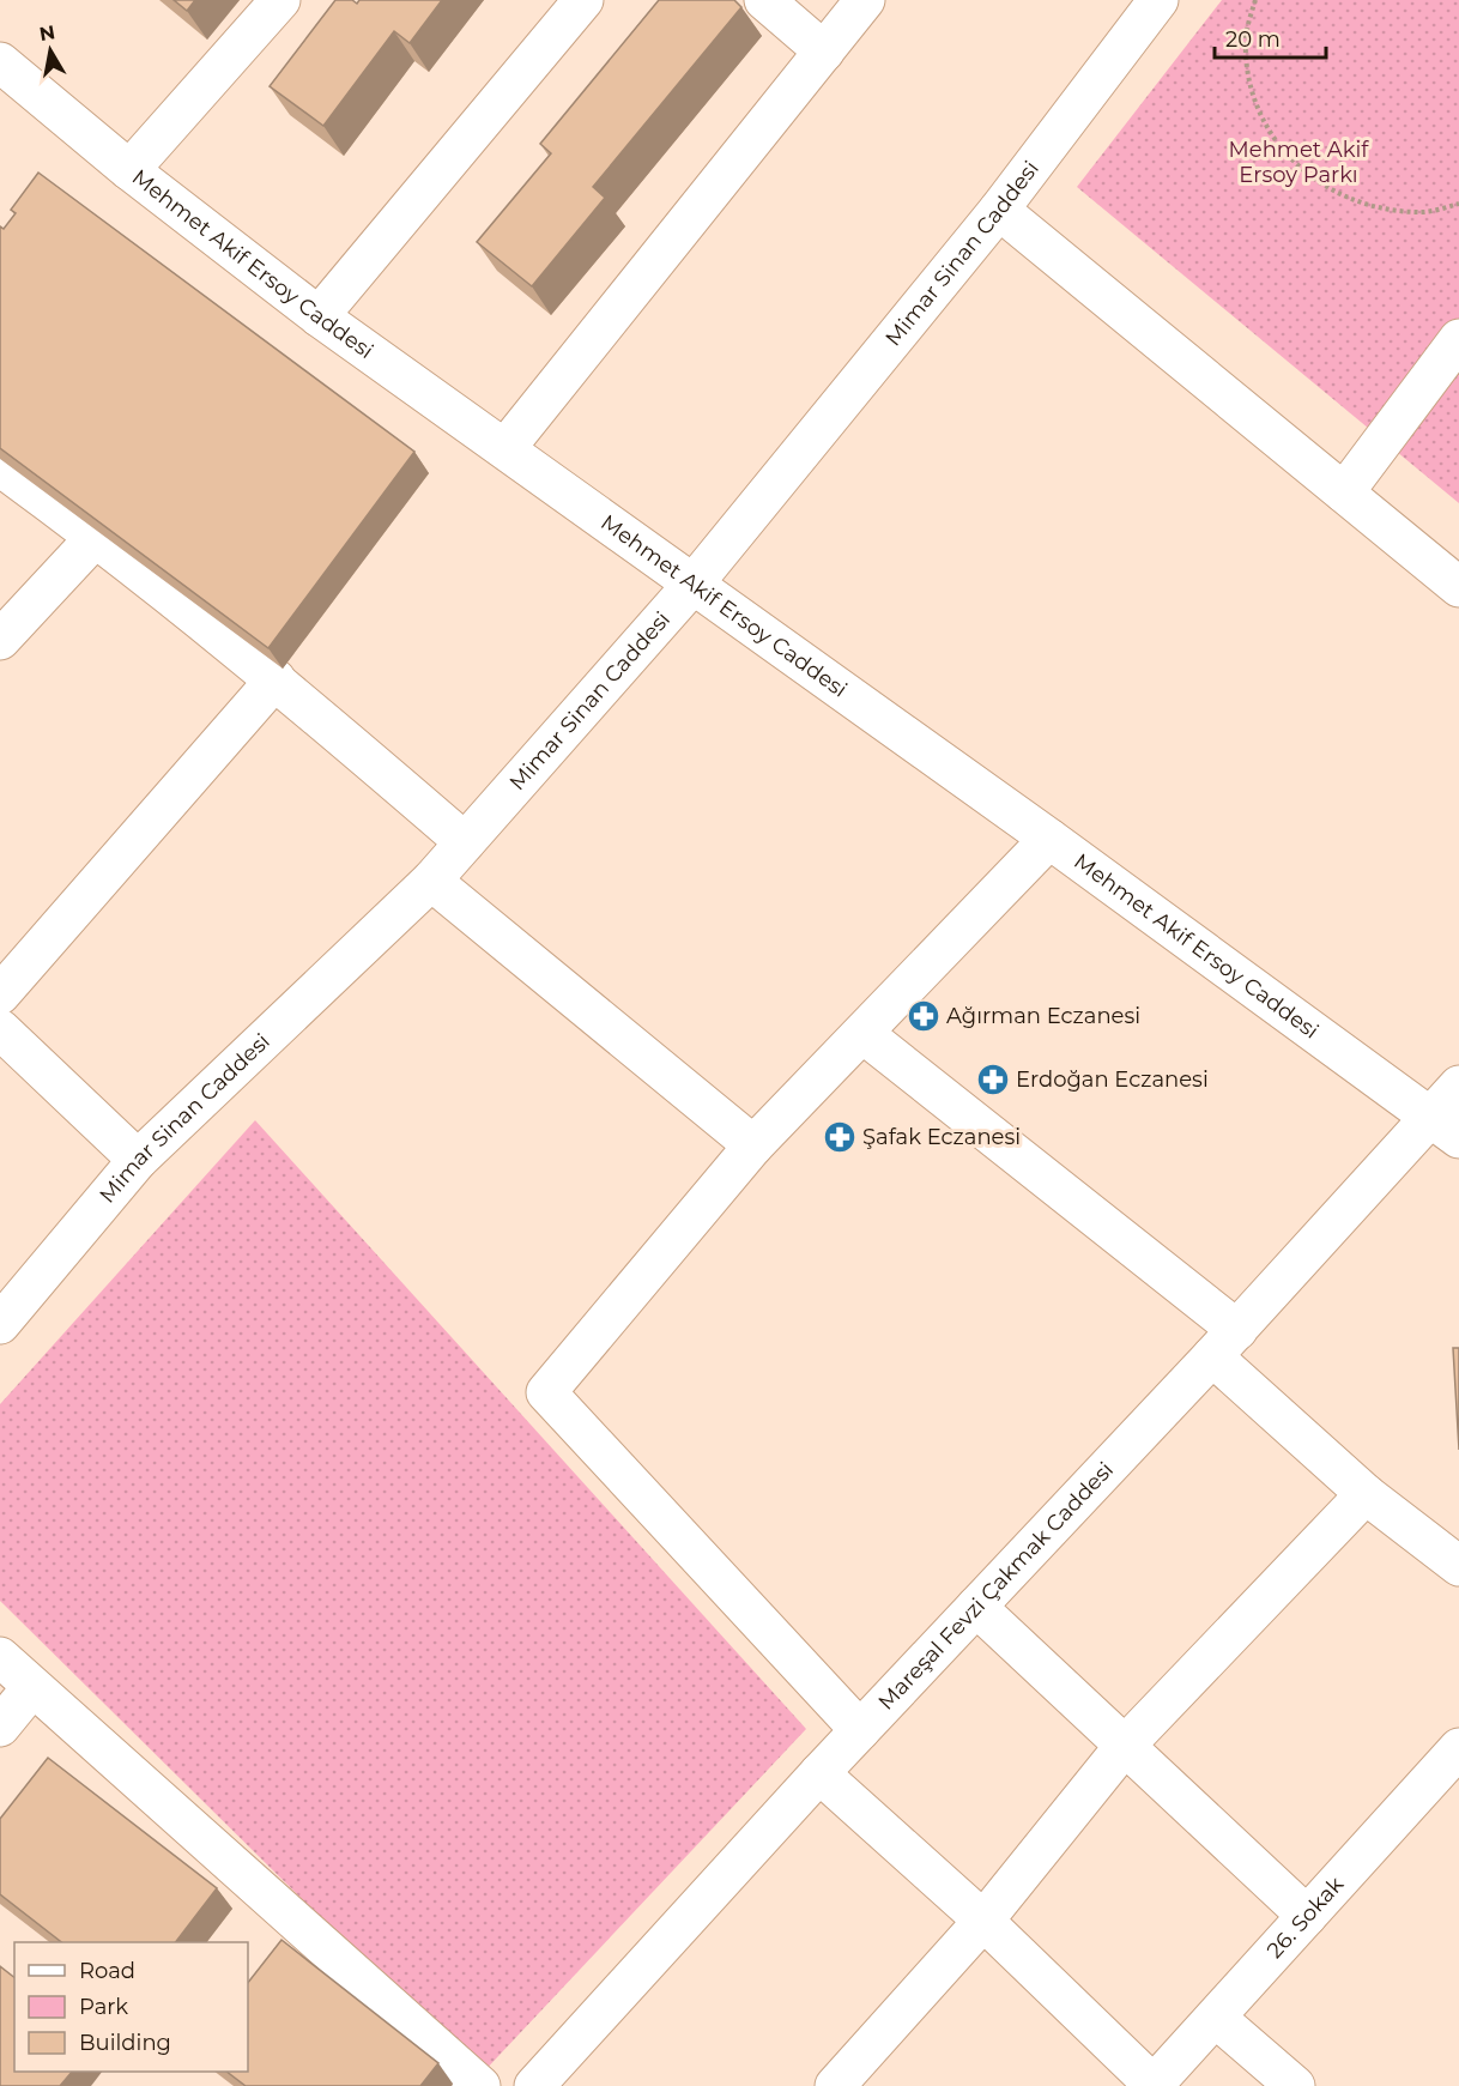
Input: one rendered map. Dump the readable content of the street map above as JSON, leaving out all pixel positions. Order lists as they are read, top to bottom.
{
  "streets": {
    "street": [
      "Mimar Sinan Caddesi",
      "Mehmet Akif Ersoy Caddesi",
      "Mareşal Fevzi Çakmak Caddesi",
      "26. Sokak"
    ]
  },
  "crossings": [
    ["Mimar Sinan Caddesi", "Mehmet Akif Ersoy Caddesi"],
    ["Mehmet Akif Ersoy Caddesi", "Mareşal Fevzi Çakmak Caddesi"]
  ],
  "parks": ["Mehmet Akif Ersoy Parkı"],
  "places": {
    "pharmacy": ["Ağırman Eczanesi", "Erdoğan Eczanesi", "Şafak Eczanesi"]
  },
  "legend": ["Road", "Park", "Building"],
  "scale_bar": "20 m",
  "north": "top"
}
